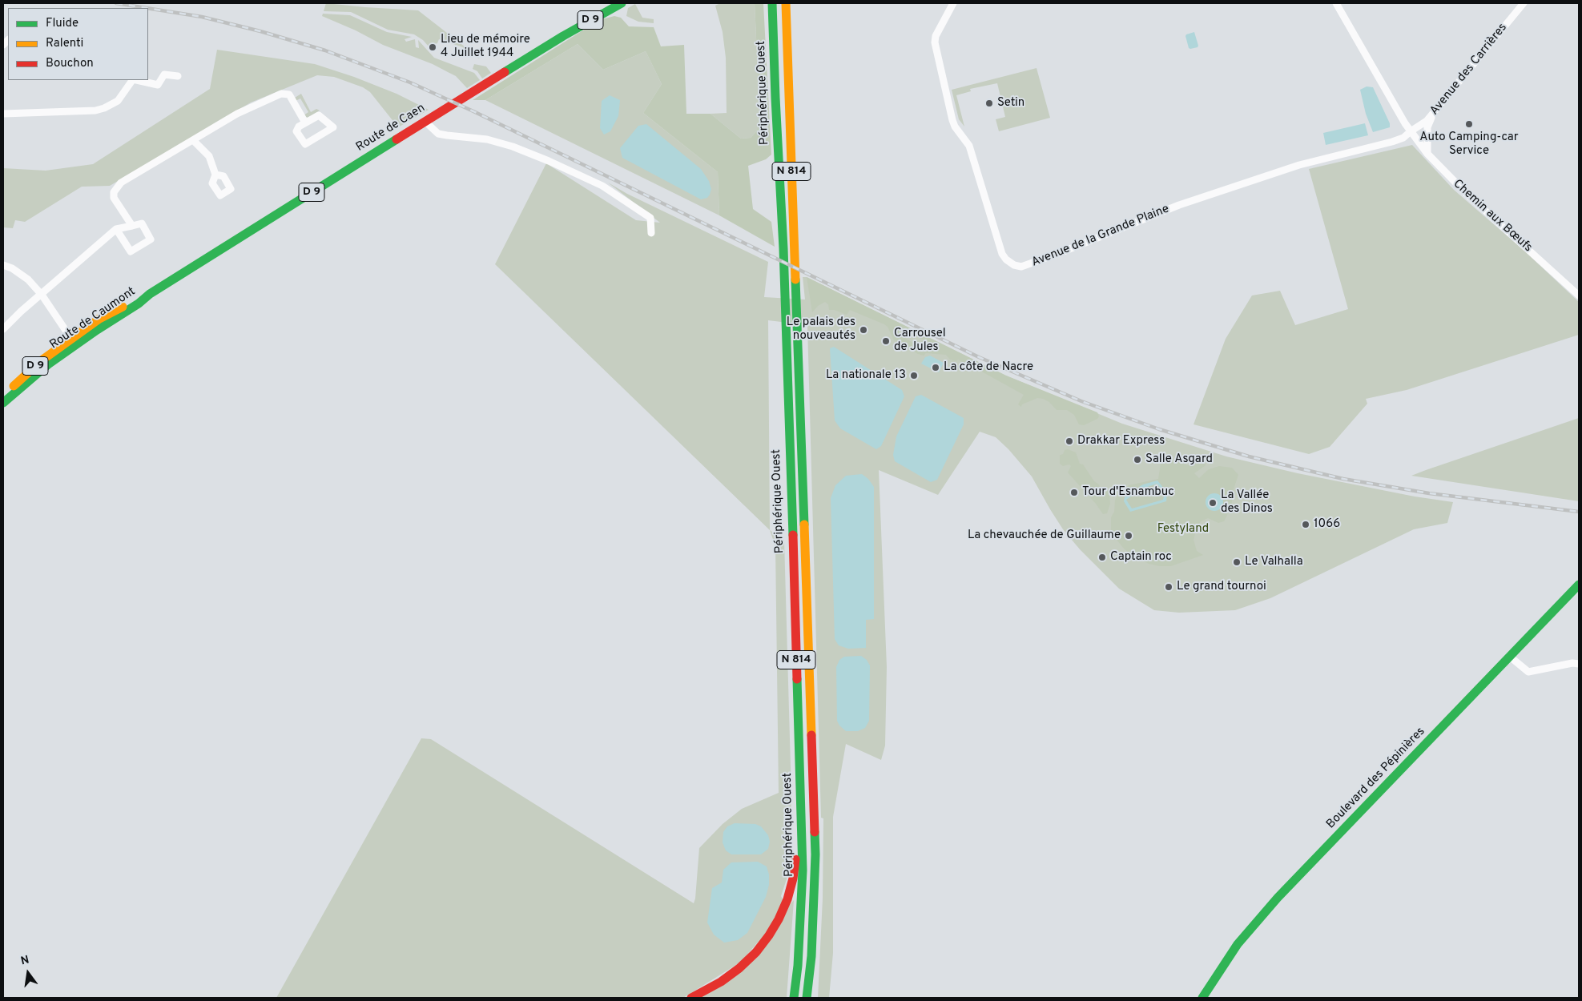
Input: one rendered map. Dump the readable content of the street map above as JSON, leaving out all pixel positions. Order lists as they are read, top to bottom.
{
  "streets": {
    "main road": [
      "D 9",
      "Périphérique Ouest",
      "Route de Caen",
      "N 814",
      "Route de Caumont",
      "Boulevard des Pépinières"
    ],
    "street": ["Avenue des Carrières", "Chemin aux Bœufs", "Avenue de la Grande Plaine"]
  },
  "crossings": [
    ["Avenue des Carrières", "Chemin aux Bœufs"],
    ["Avenue des Carrières", "Avenue de la Grande Plaine"],
    ["Route de Caen", "Route de Caumont"],
    ["Chemin aux Bœufs", "Avenue de la Grande Plaine"]
  ],
  "parks": ["Festyland"],
  "places": [
    "Lieu de mémoire 4 Juillet 1944",
    "Setin",
    "Auto Camping-car Service",
    "Le palais des nouveautés",
    "Carrousel de Jules",
    "La côte de Nacre",
    "La nationale 13",
    "Drakkar Express",
    "Salle Asgard",
    "Tour d'Esnambuc",
    "La Vallée des Dinos",
    "1066",
    "La chevauchée de Guillaume",
    "Captain roc",
    "Le Valhalla",
    "Le grand tournoi"
  ],
  "legend": ["Fluide", "Ralenti", "Bouchon"],
  "north": "top"
}
